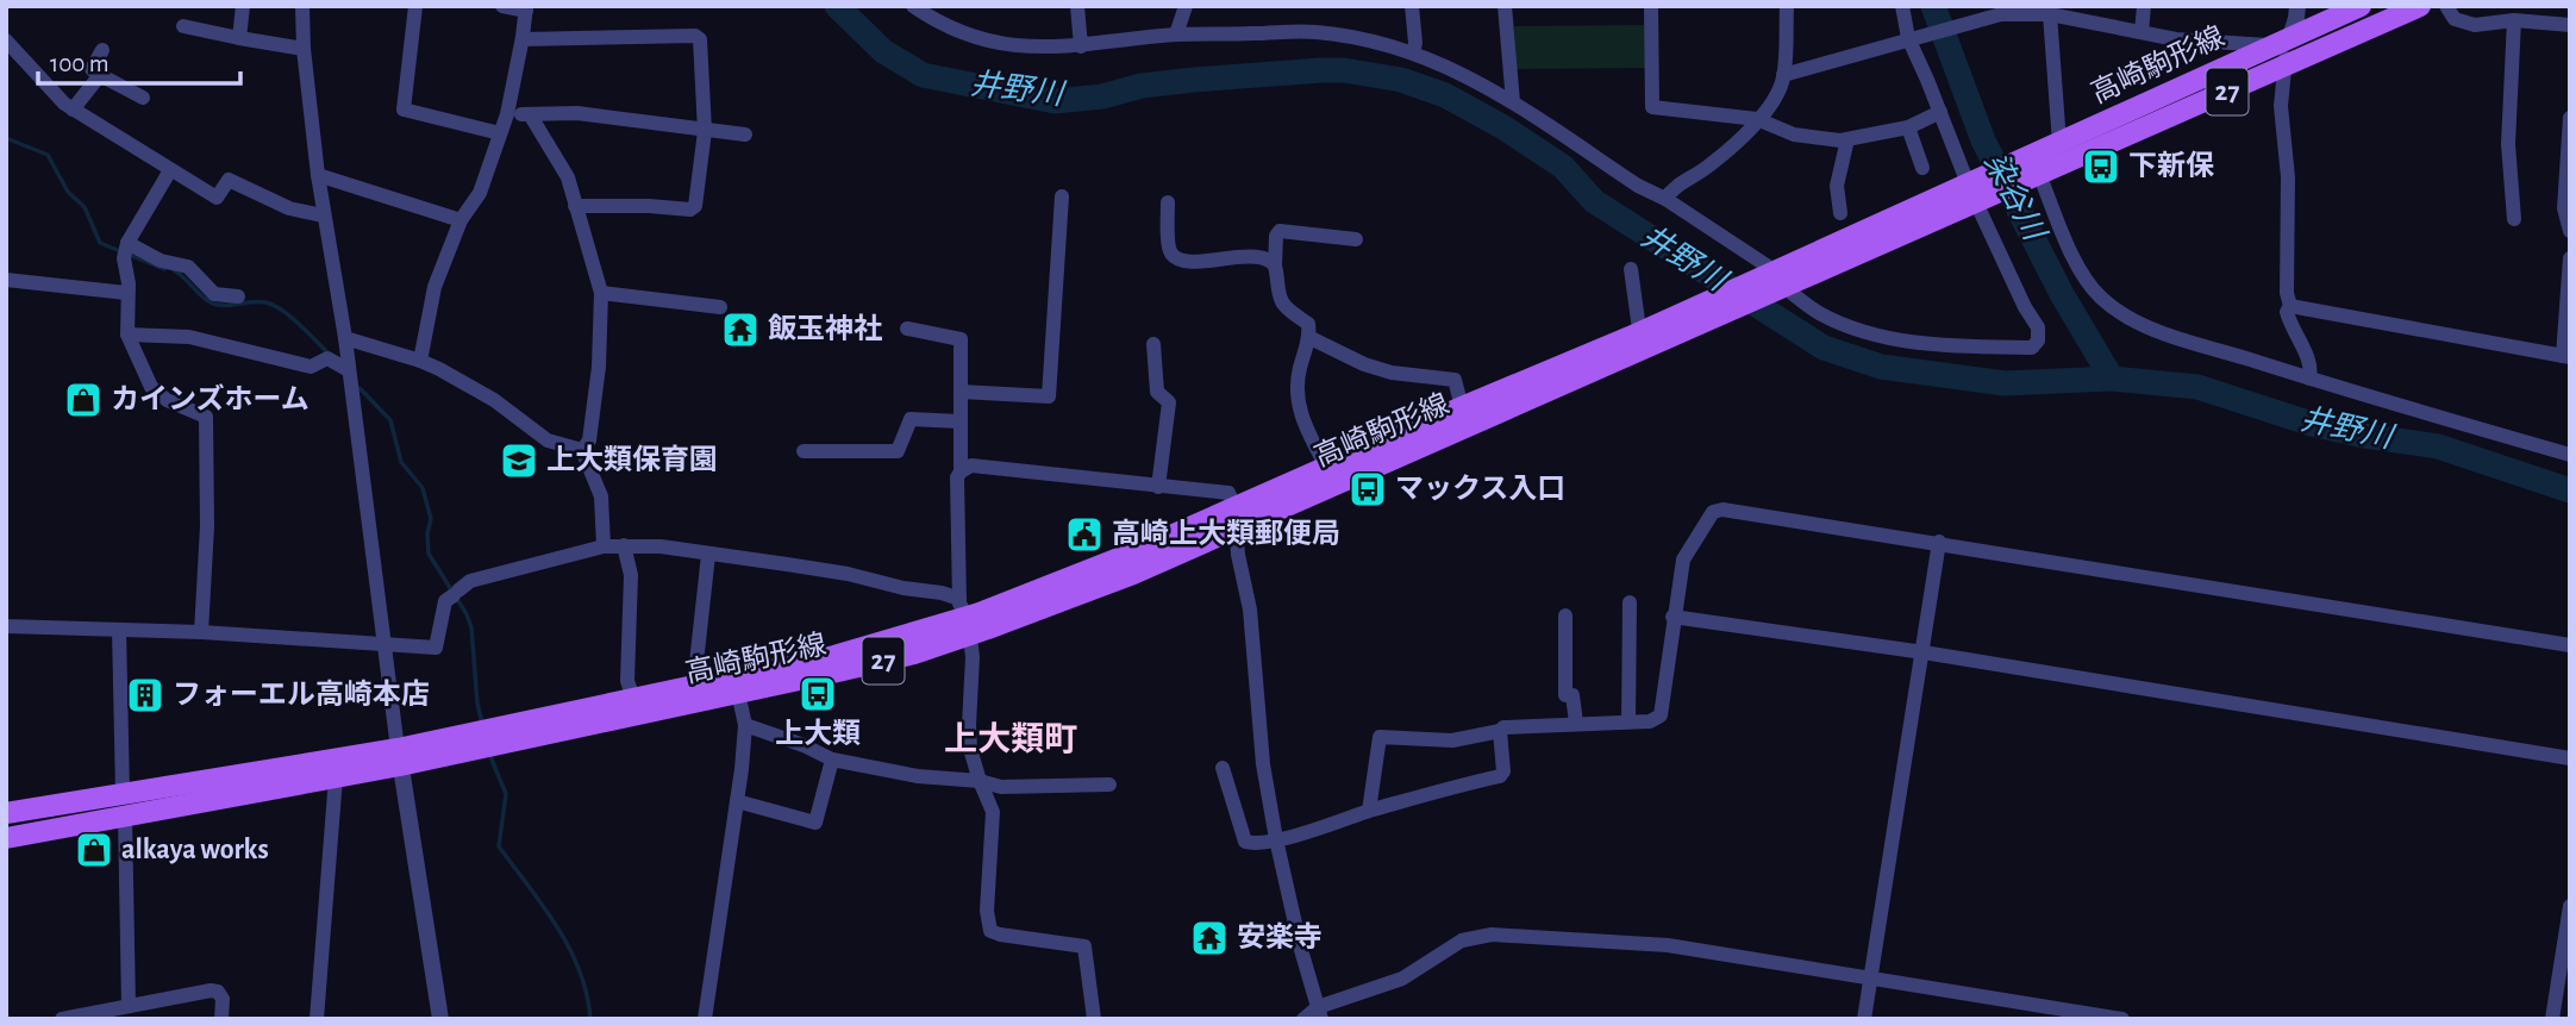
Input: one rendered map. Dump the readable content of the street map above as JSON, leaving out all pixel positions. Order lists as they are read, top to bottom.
{
  "streets": {
    "main road": ["高崎駒形線", "27"]
  },
  "crossings": [
    ["高崎駒形線", "27"]
  ],
  "districts": ["上大類町"],
  "water": ["井野川", "染谷川"],
  "places": {
    "bus stop": ["下新保", "マックス入口", "上大類"],
    "temple": ["飯玉神社", "安楽寺"],
    "shop": ["カインズホーム", "alkaya works"],
    "school or university": ["上大類保育園"],
    "public building": ["高崎上大類郵便局"],
    "building": ["フォーエル高崎本店"]
  },
  "scale_bar": "100 m"
}
